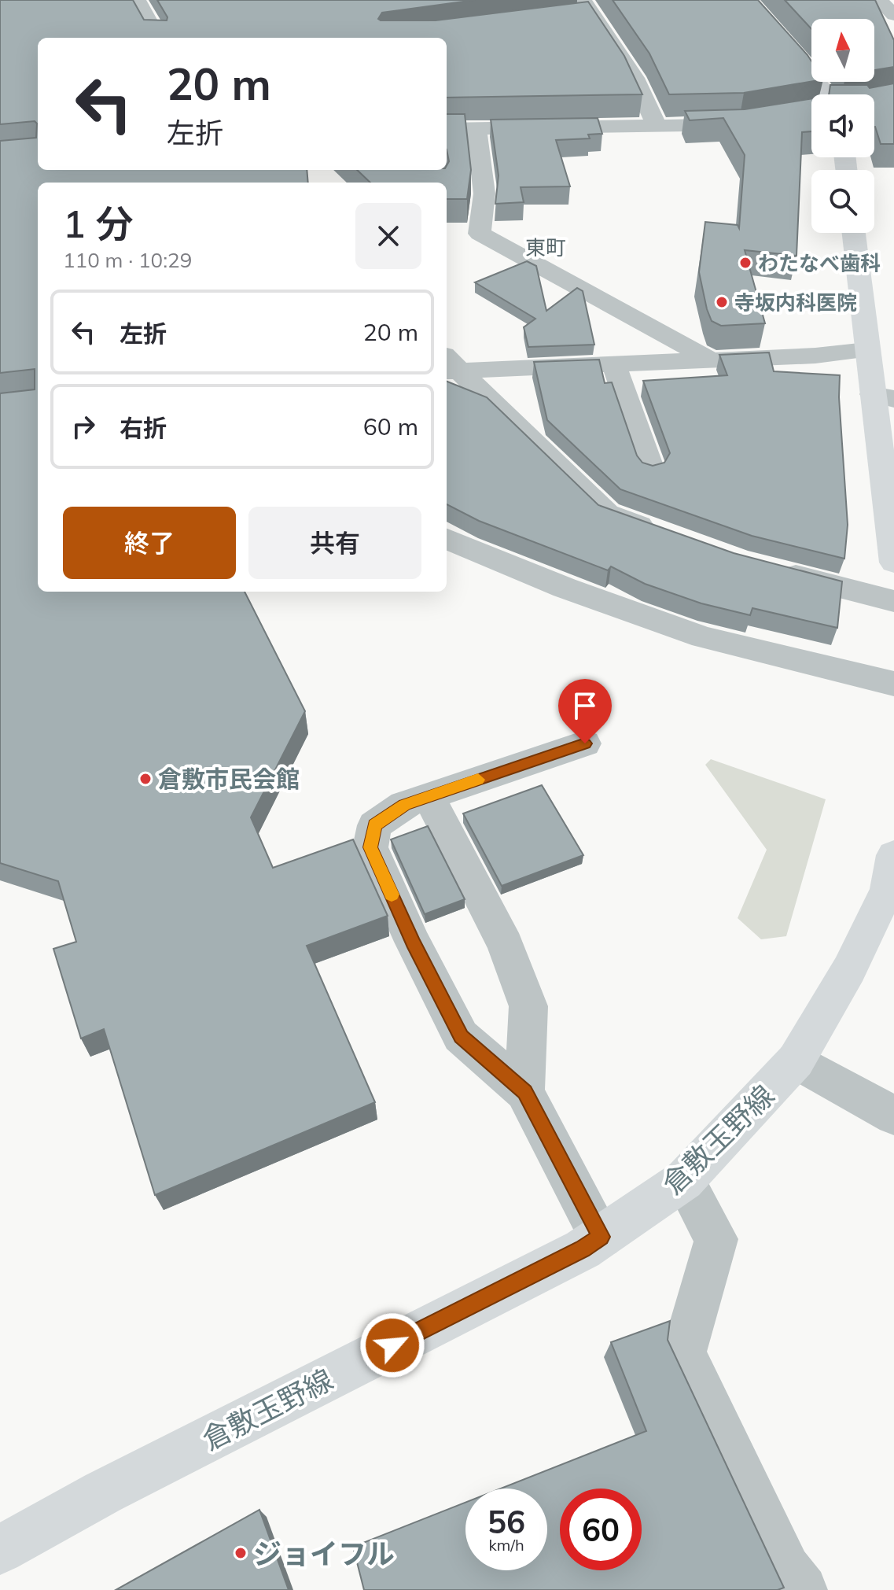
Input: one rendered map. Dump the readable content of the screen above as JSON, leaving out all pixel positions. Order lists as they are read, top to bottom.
{
  "streets": {
    "main road": ["倉敷玉野線"]
  },
  "districts": ["東町"],
  "places": [
    "わたなべ歯科",
    "寺坂内科医院",
    "倉敷市民会館",
    "ジョイフル"
  ],
  "north": "top",
  "page": {
    "turn": ["20 m", "左折"],
    "heading": ["1 分", "110 m · 10:29"],
    "list": [
      {
        "name": "左折",
        "value": "20 m"
      },
      {
        "name": "右折",
        "value": "60 m"
      }
    ],
    "buttons": ["終了", "共有"],
    "speed": "56 km/h",
    "limit": "60"
  }
}
